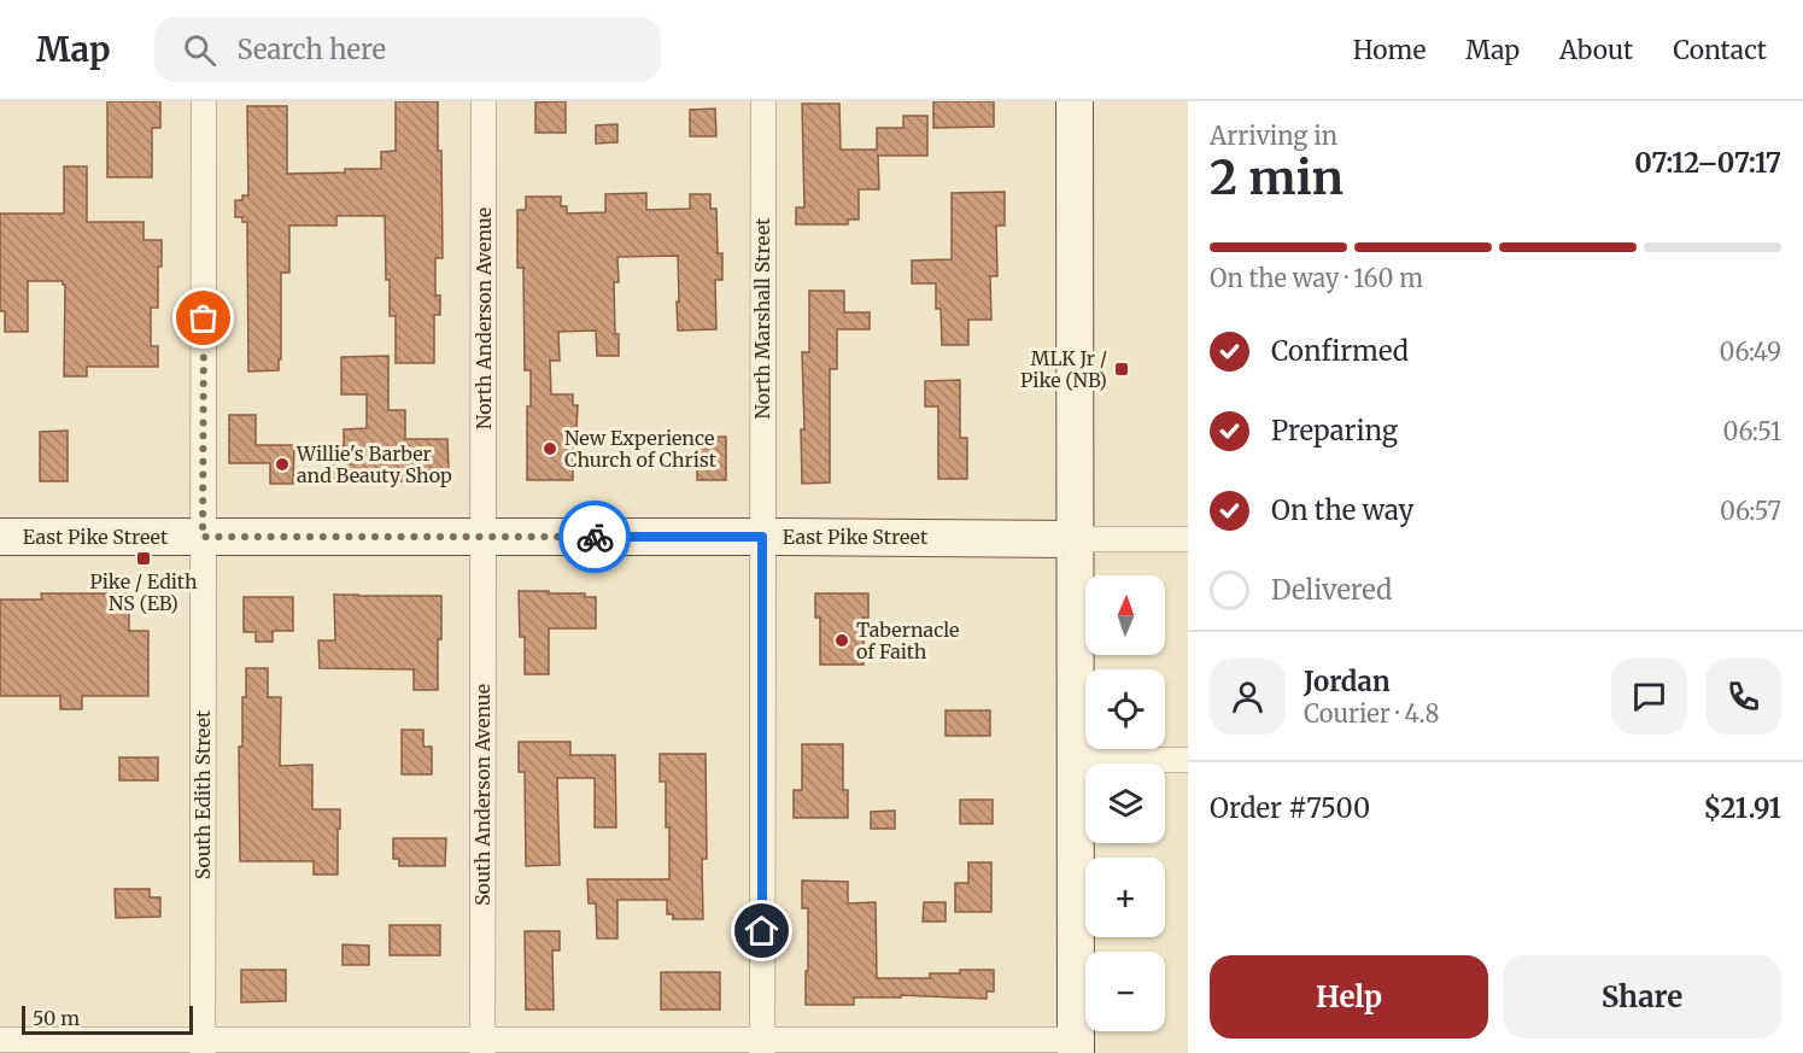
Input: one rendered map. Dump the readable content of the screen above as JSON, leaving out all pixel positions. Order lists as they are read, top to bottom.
{
  "streets": {
    "street": [
      "North Anderson Avenue",
      "North Marshall Street",
      "East Pike Street",
      "South Edith Street",
      "South Anderson Avenue"
    ]
  },
  "crossings": [
    ["North Anderson Avenue", "East Pike Street"],
    ["North Anderson Avenue", "South Anderson Avenue"],
    ["North Marshall Street", "East Pike Street"],
    ["East Pike Street", "South Edith Street"],
    ["East Pike Street", "South Anderson Avenue"]
  ],
  "places": {
    "transit": ["MLK Jr / Pike (NB)", "Pike / Edith NS (EB)"],
    "other": ["New Experience Church of Christ", "Willie's Barber and Beauty Shop", "Tabernacle of Faith"]
  },
  "scale_bar": "50 m",
  "north": "top",
  "page": {
    "header": "Map",
    "search": "Search here",
    "nav": [
      "Home",
      "Map",
      "About",
      "Contact"
    ],
    "heading": ["2 min", "Arriving in", "07:12–07:17"],
    "panel": [
      "Jordan",
      "Courier · 4.8",
      "Order #7500",
      "$21.91"
    ],
    "bar": "On the way · 160 m",
    "list": [
      ["Confirmed", "06:49"],
      ["Preparing", "06:51"],
      ["On the way", "06:57"],
      "Delivered"
    ],
    "map_buttons": ["+", "−"],
    "buttons": ["Help", "Share"],
    "scale": "50 m"
  }
}
